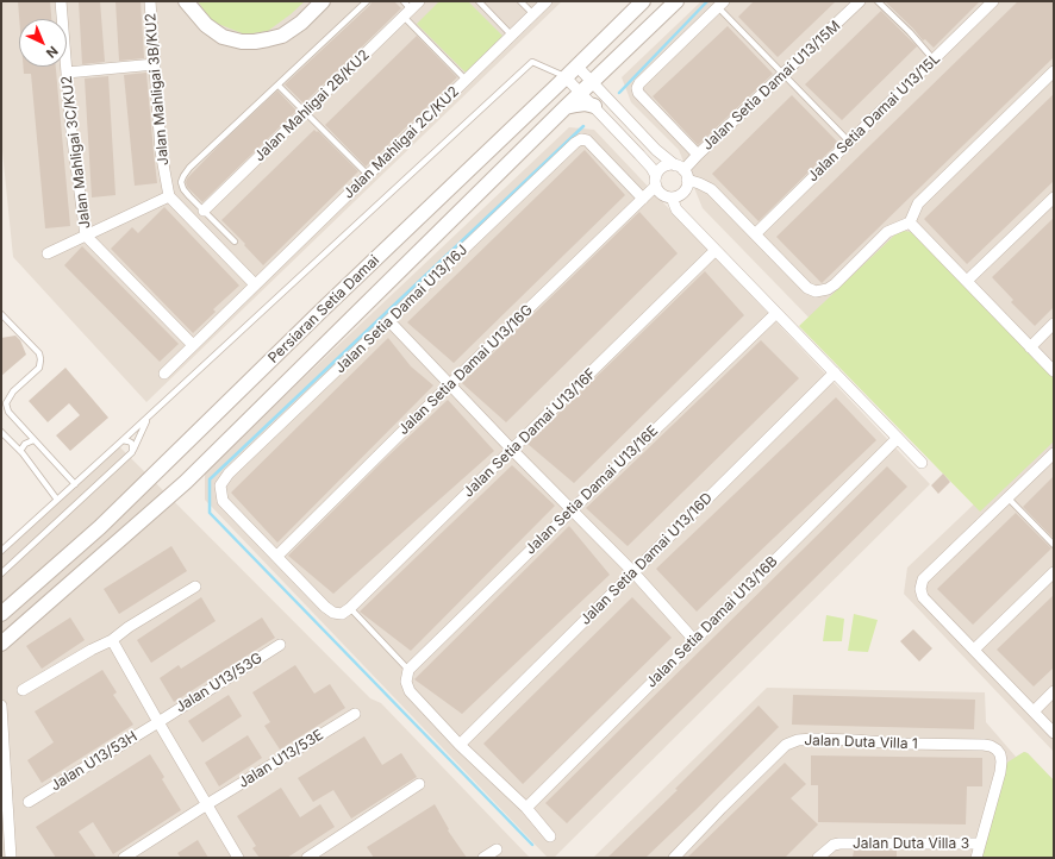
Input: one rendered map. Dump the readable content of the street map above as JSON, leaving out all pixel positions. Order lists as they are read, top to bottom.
{
  "streets": {
    "street": [
      "Jalan Setia Damai U13/15M",
      "Jalan Mahligai 3B/KU2",
      "Jalan Mahligai 2B/KU2",
      "Jalan Setia Damai U13/15L",
      "Jalan Mahligai 2C/KU2",
      "Jalan Mahligai 3C/KU2",
      "Persiaran Setia Damai",
      "Jalan Setia Damai U13/16J",
      "Jalan Setia Damai U13/16G",
      "Jalan Setia Damai U13/16F",
      "Jalan Setia Damai U13/16E",
      "Jalan Setia Damai U13/16D",
      "Jalan Setia Damai U13/16B",
      "Jalan U13/53G",
      "Jalan Duta Villa 1",
      "Jalan U13/53E",
      "Jalan U13/53H",
      "Jalan Duta Villa 3"
    ]
  },
  "crossings": [
    ["Jalan Setia Damai U13/15M", "Jalan Setia Damai U13/16G"],
    ["Jalan Mahligai 2C/KU2", "Jalan Mahligai 3C/KU2"],
    ["Jalan Setia Damai U13/16J", "Jalan Setia Damai U13/16G"],
    ["Jalan U13/53G", "Jalan U13/53H"],
    ["Jalan Duta Villa 1", "Jalan Duta Villa 3"]
  ],
  "north": "bottom right"
}
